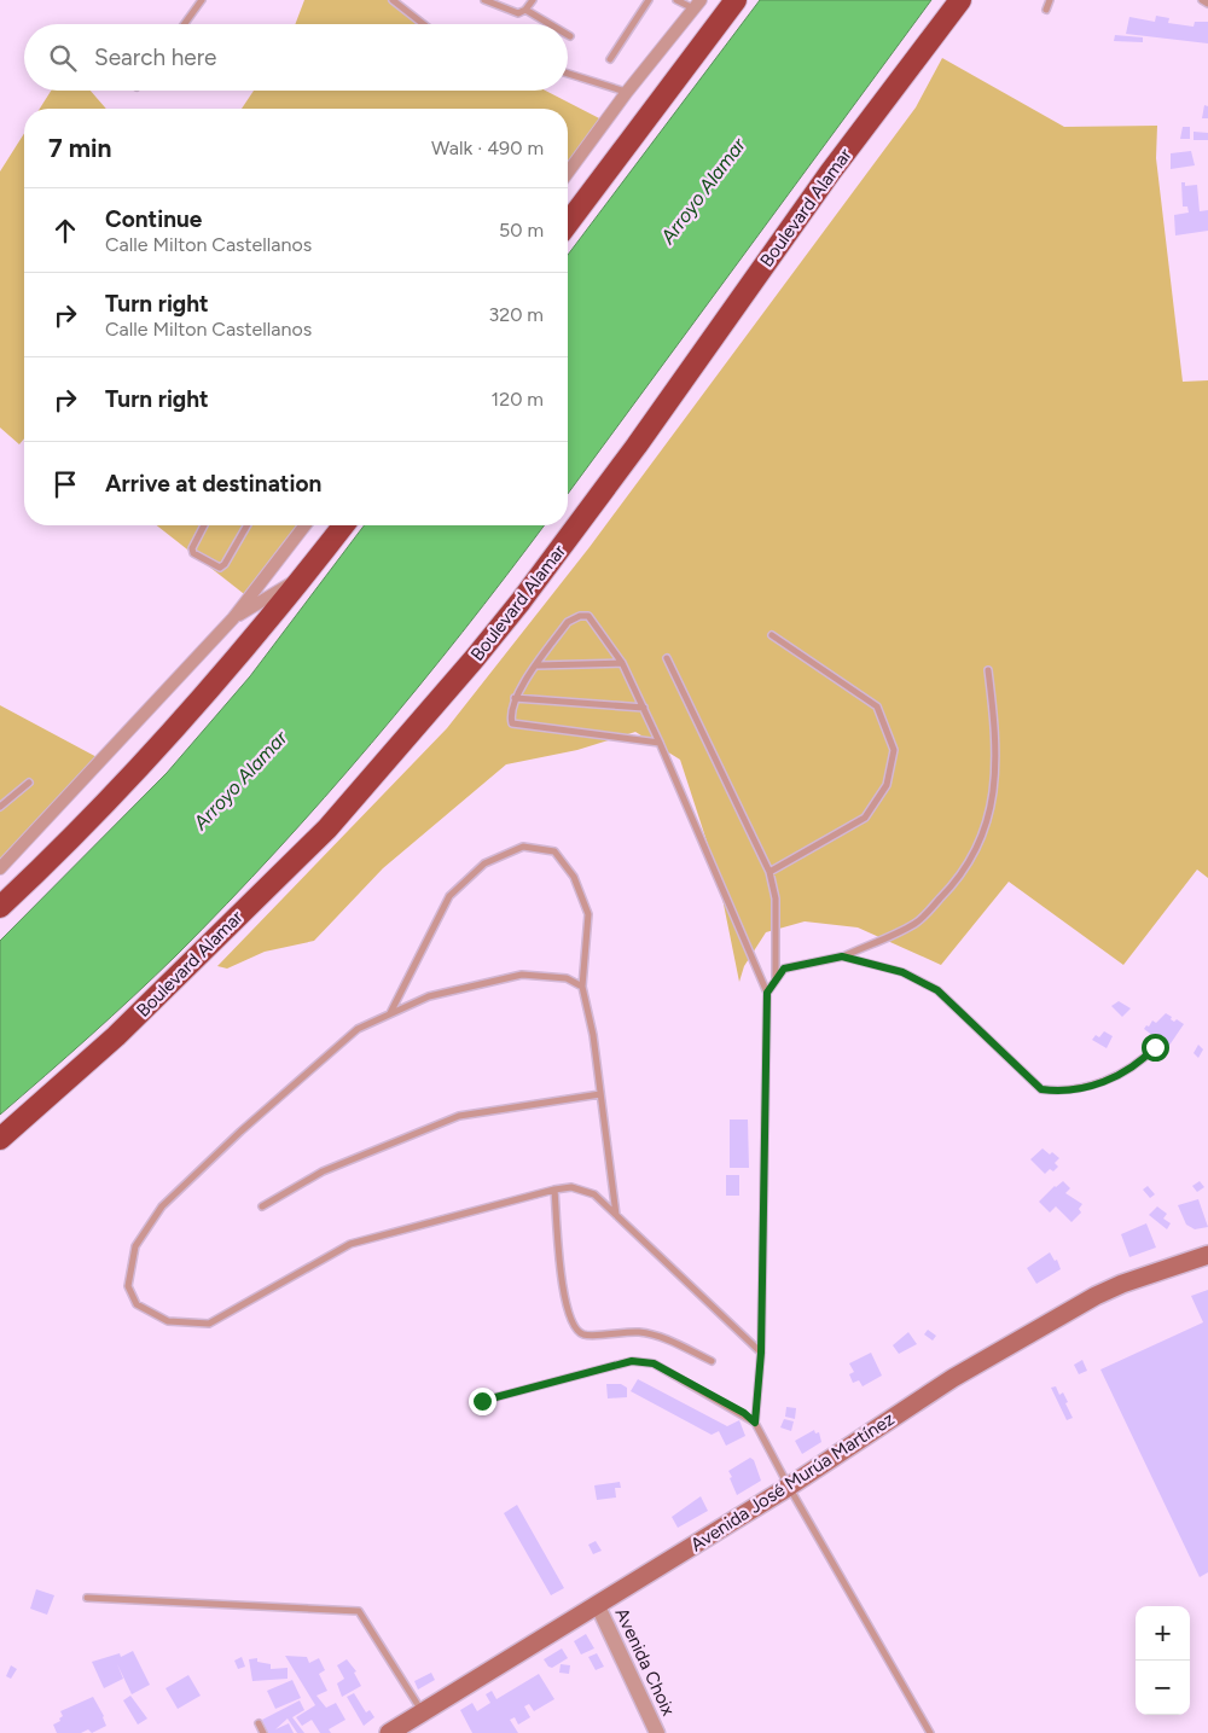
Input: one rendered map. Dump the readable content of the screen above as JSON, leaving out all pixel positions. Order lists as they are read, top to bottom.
{
  "streets": {
    "highway": ["Boulevard Alamar"],
    "main road": ["Avenida José Murúa Martínez"],
    "street": ["Avenida Choix"]
  },
  "crossings": [
    ["Avenida José Murúa Martínez", "Avenida Choix"]
  ],
  "water": ["Arroyo Alamar"],
  "page": {
    "search": "Search here",
    "heading": ["7 min", "Walk · 490 m"],
    "list": [
      ["Continue", "Calle Milton Castellanos", "50 m"],
      ["Turn right", "Calle Milton Castellanos", "320 m"],
      ["Turn right", "120 m"],
      "Arrive at destination"
    ],
    "map_buttons": ["+", "−"]
  }
}
